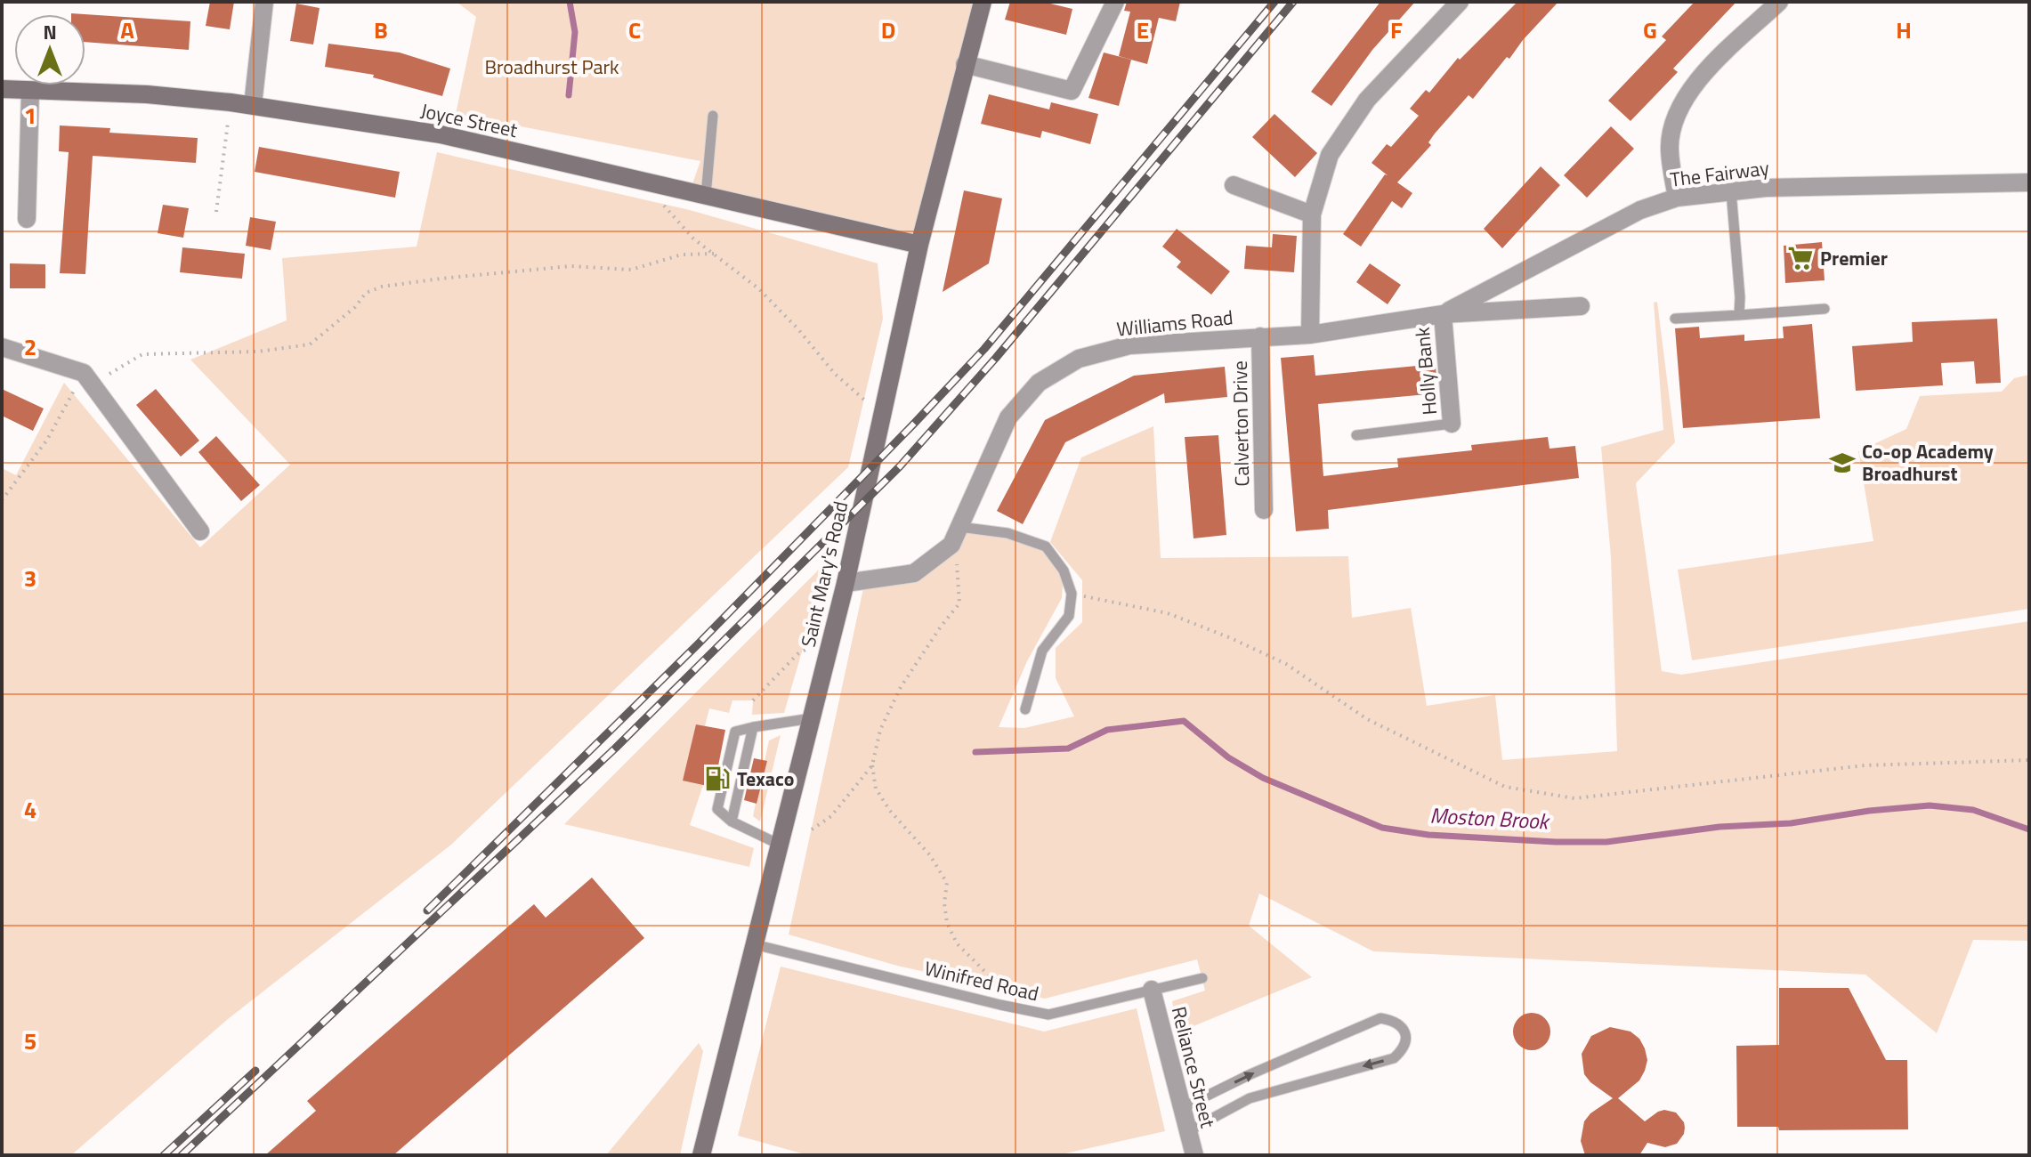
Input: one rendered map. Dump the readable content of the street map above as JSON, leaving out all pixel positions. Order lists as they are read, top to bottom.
{
  "streets": {
    "street": [
      "Joyce Street",
      "The Fairway",
      "Williams Road",
      "Holly Bank",
      "Calverton Drive",
      "Saint Mary's Road",
      "Reliance Street"
    ],
    "lane": ["Winifred Road"]
  },
  "crossings": [
    ["Joyce Street", "Saint Mary's Road"],
    ["The Fairway", "Williams Road"],
    ["The Fairway", "Holly Bank"],
    ["Williams Road", "Holly Bank"],
    ["Williams Road", "Calverton Drive"],
    ["Williams Road", "Saint Mary's Road"],
    ["Saint Mary's Road", "Winifred Road"],
    ["Winifred Road", "Reliance Street"]
  ],
  "water": ["Moston Brook"],
  "parks": ["Broadhurst Park"],
  "places": {
    "supermarket": ["Premier"],
    "school or university": ["Co-op Academy Broadhurst"],
    "fuel station": ["Texaco"]
  },
  "north": "top",
  "grid": {
    "columns": [
      "A",
      "B",
      "C",
      "D",
      "E",
      "F",
      "G",
      "H"
    ],
    "rows": [
      "1",
      "2",
      "3",
      "4",
      "5"
    ]
  }
}
